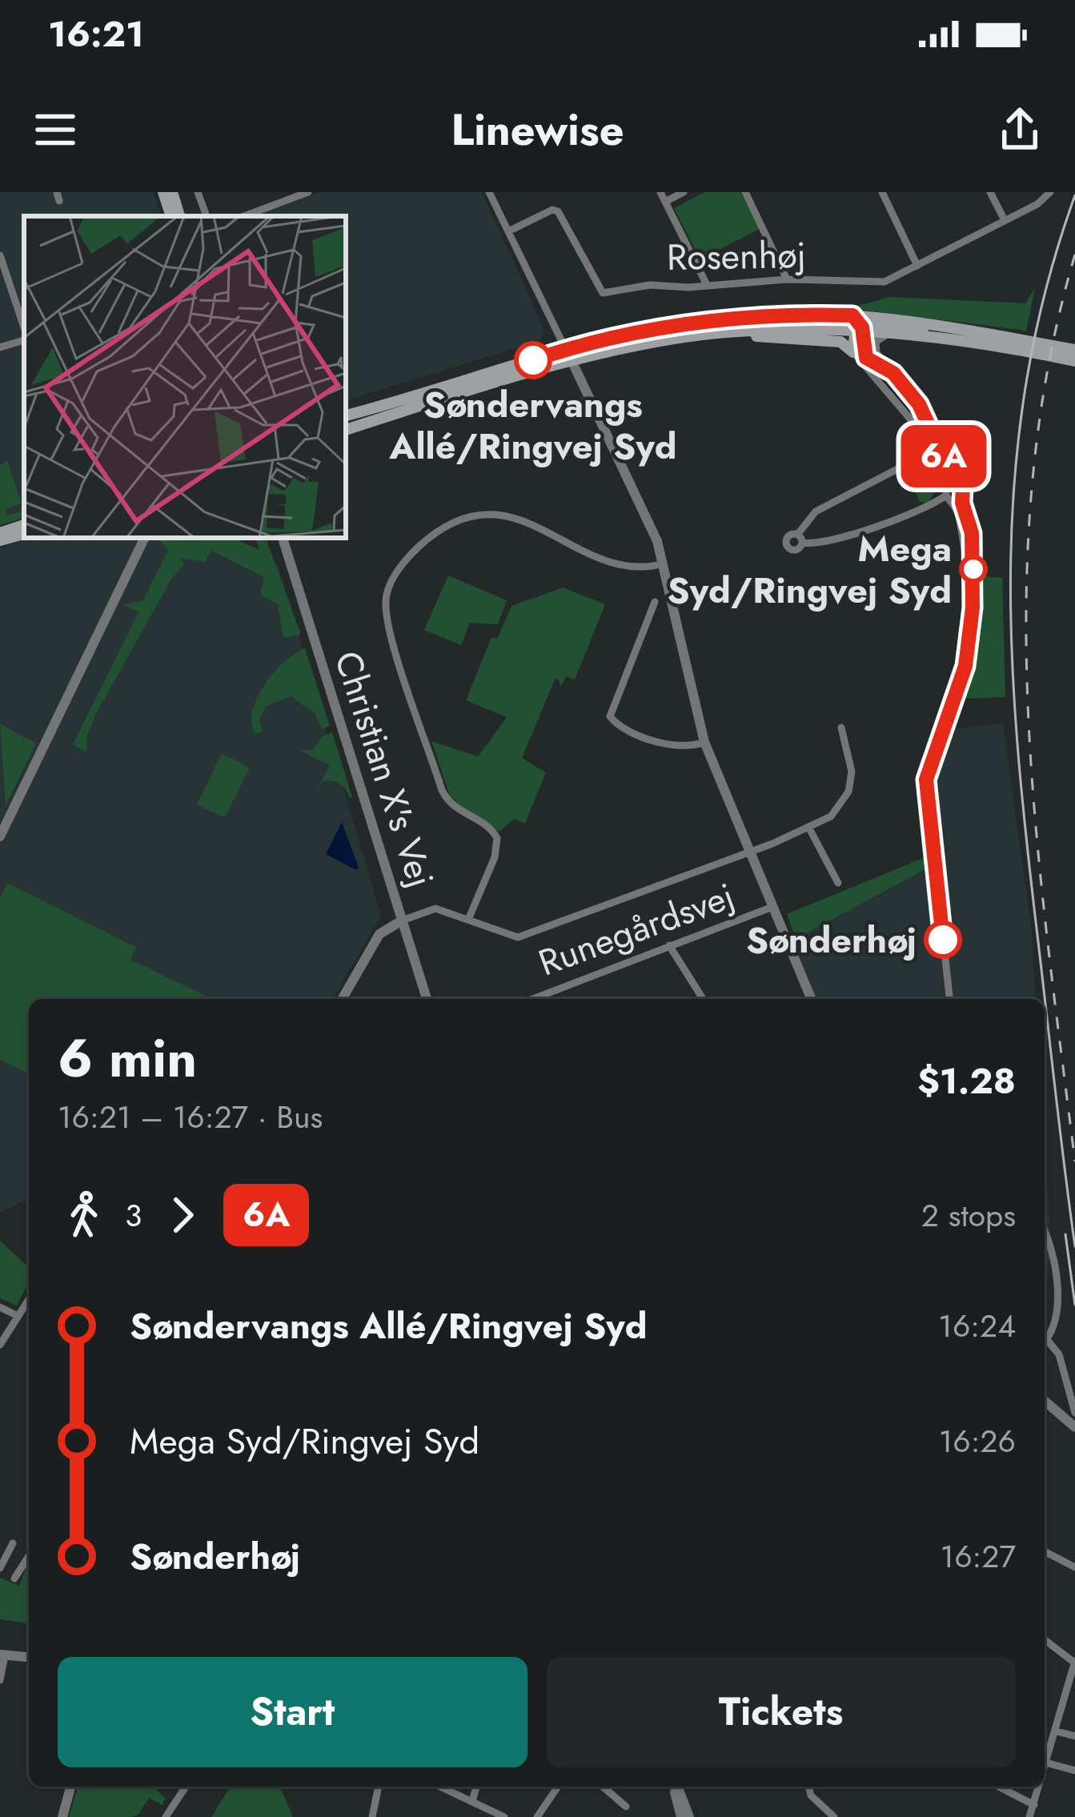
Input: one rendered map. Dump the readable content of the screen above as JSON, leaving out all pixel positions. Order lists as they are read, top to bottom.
{
  "streets": {
    "street": ["Rosenhøj", "Christian X's Vej", "Runegårdsvej"]
  },
  "places": ["Søndervangs Allé/Ringvej Syd", "Mega Syd/Ringvej Syd", "Sønderhøj"],
  "lines": ["bus line 6A"],
  "page": {
    "status": "16:21",
    "header": "Linewise",
    "on_map": "6A",
    "heading": ["6 min", "16:21 – 16:27 · Bus", "$1.28"],
    "legs": ["3", "6A", "2 stops"],
    "list": [
      {
        "name": "Søndervangs Allé/Ringvej Syd",
        "value": "16:24"
      },
      {
        "name": "Mega Syd/Ringvej Syd",
        "value": "16:26"
      },
      {
        "name": "Sønderhøj",
        "value": "16:27"
      }
    ],
    "buttons": ["Start", "Tickets"]
  }
}
